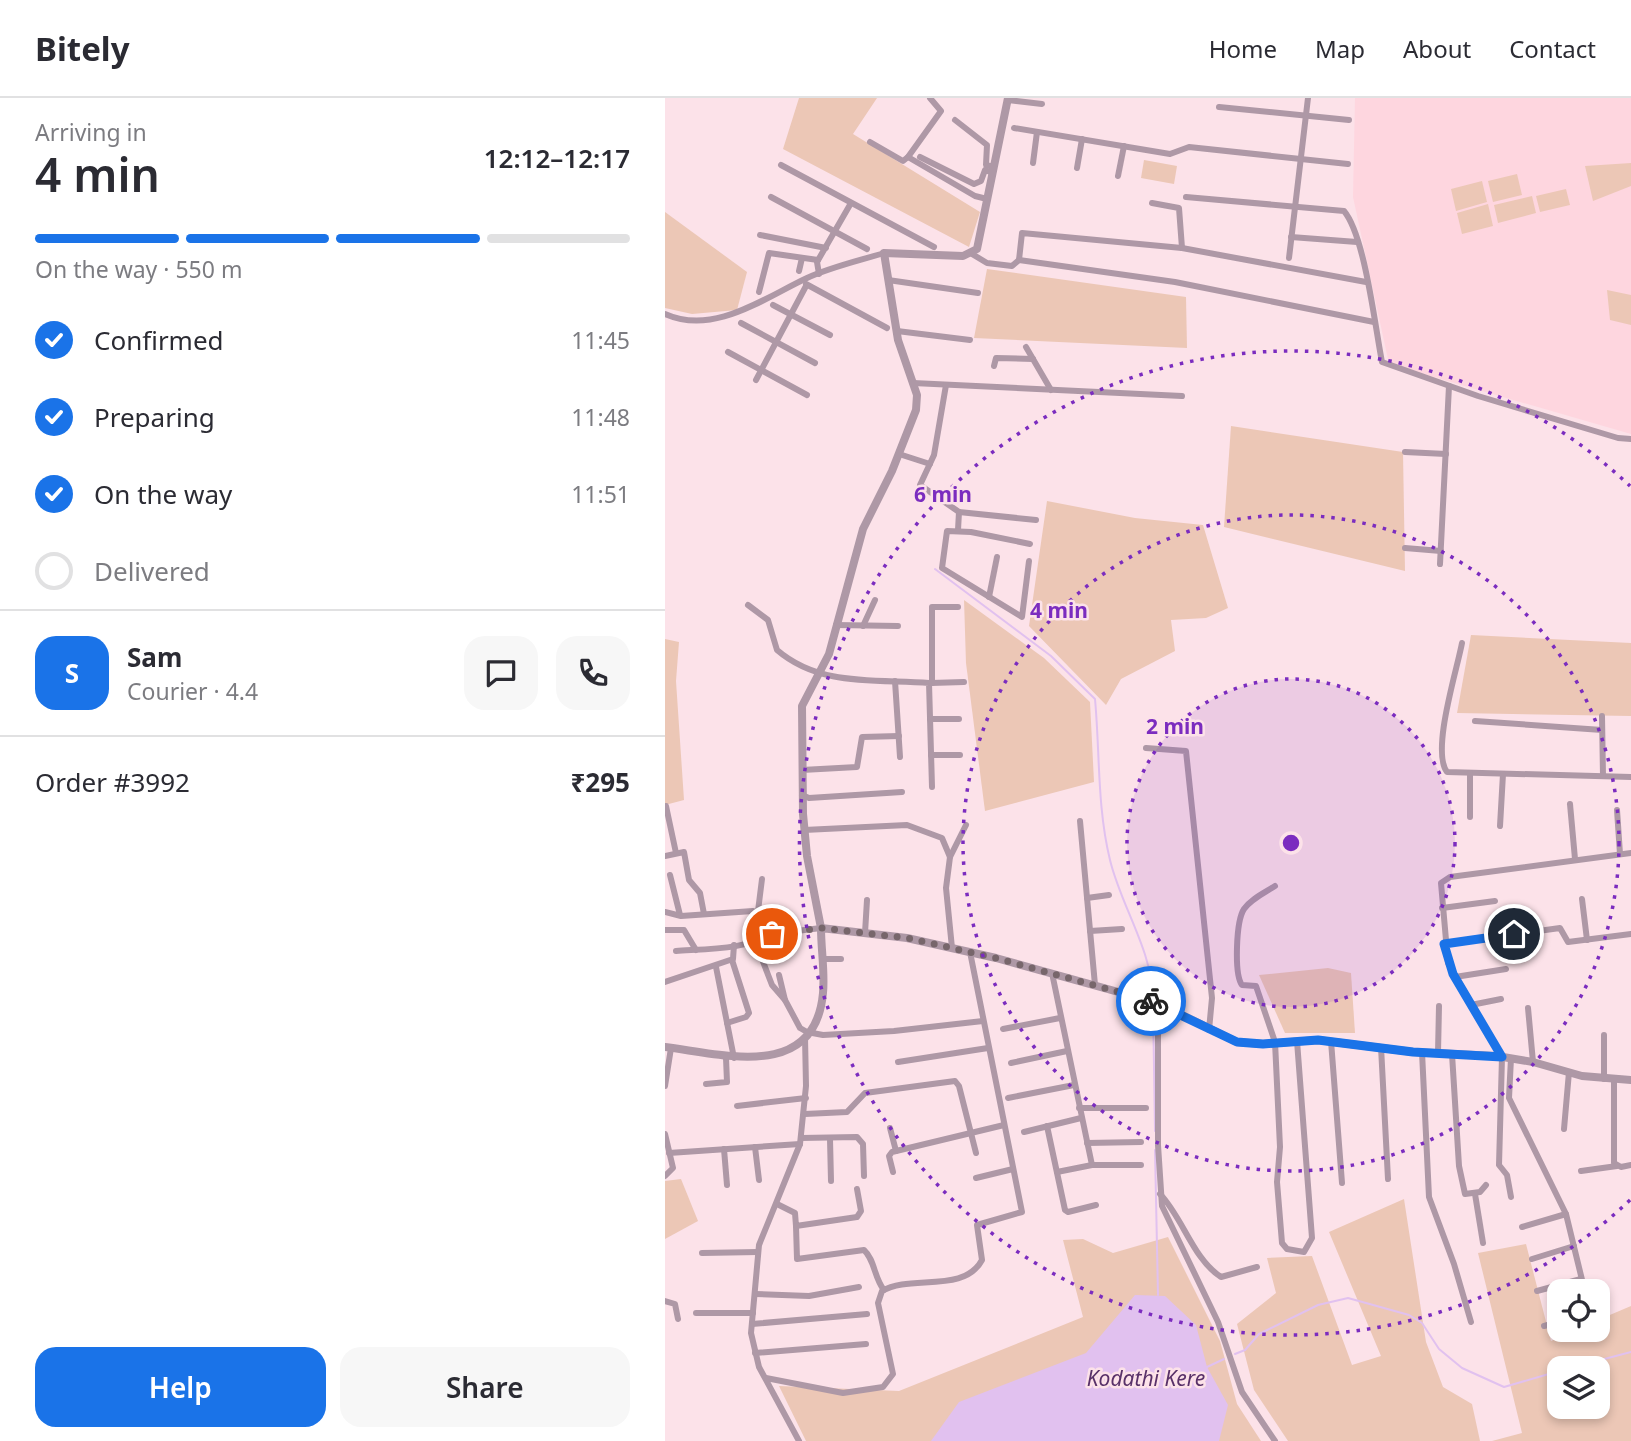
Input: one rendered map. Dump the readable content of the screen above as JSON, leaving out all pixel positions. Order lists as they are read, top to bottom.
{
  "water": ["Kodathi Kere"],
  "page": {
    "header": "Bitely",
    "nav": [
      "Home",
      "Map",
      "About",
      "Contact"
    ],
    "heading": ["4 min", "Arriving in", "12:12–12:17"],
    "panel": [
      "Sam",
      "Courier · 4.4",
      "Order #3992",
      "₹295"
    ],
    "bar": "On the way · 550 m",
    "list": [
      ["Confirmed", "11:45"],
      ["Preparing", "11:48"],
      ["On the way", "11:51"],
      "Delivered"
    ],
    "round": "S",
    "buttons": ["Help", "Share"]
  },
  "rings": ["6 min", "4 min", "2 min"]
}
